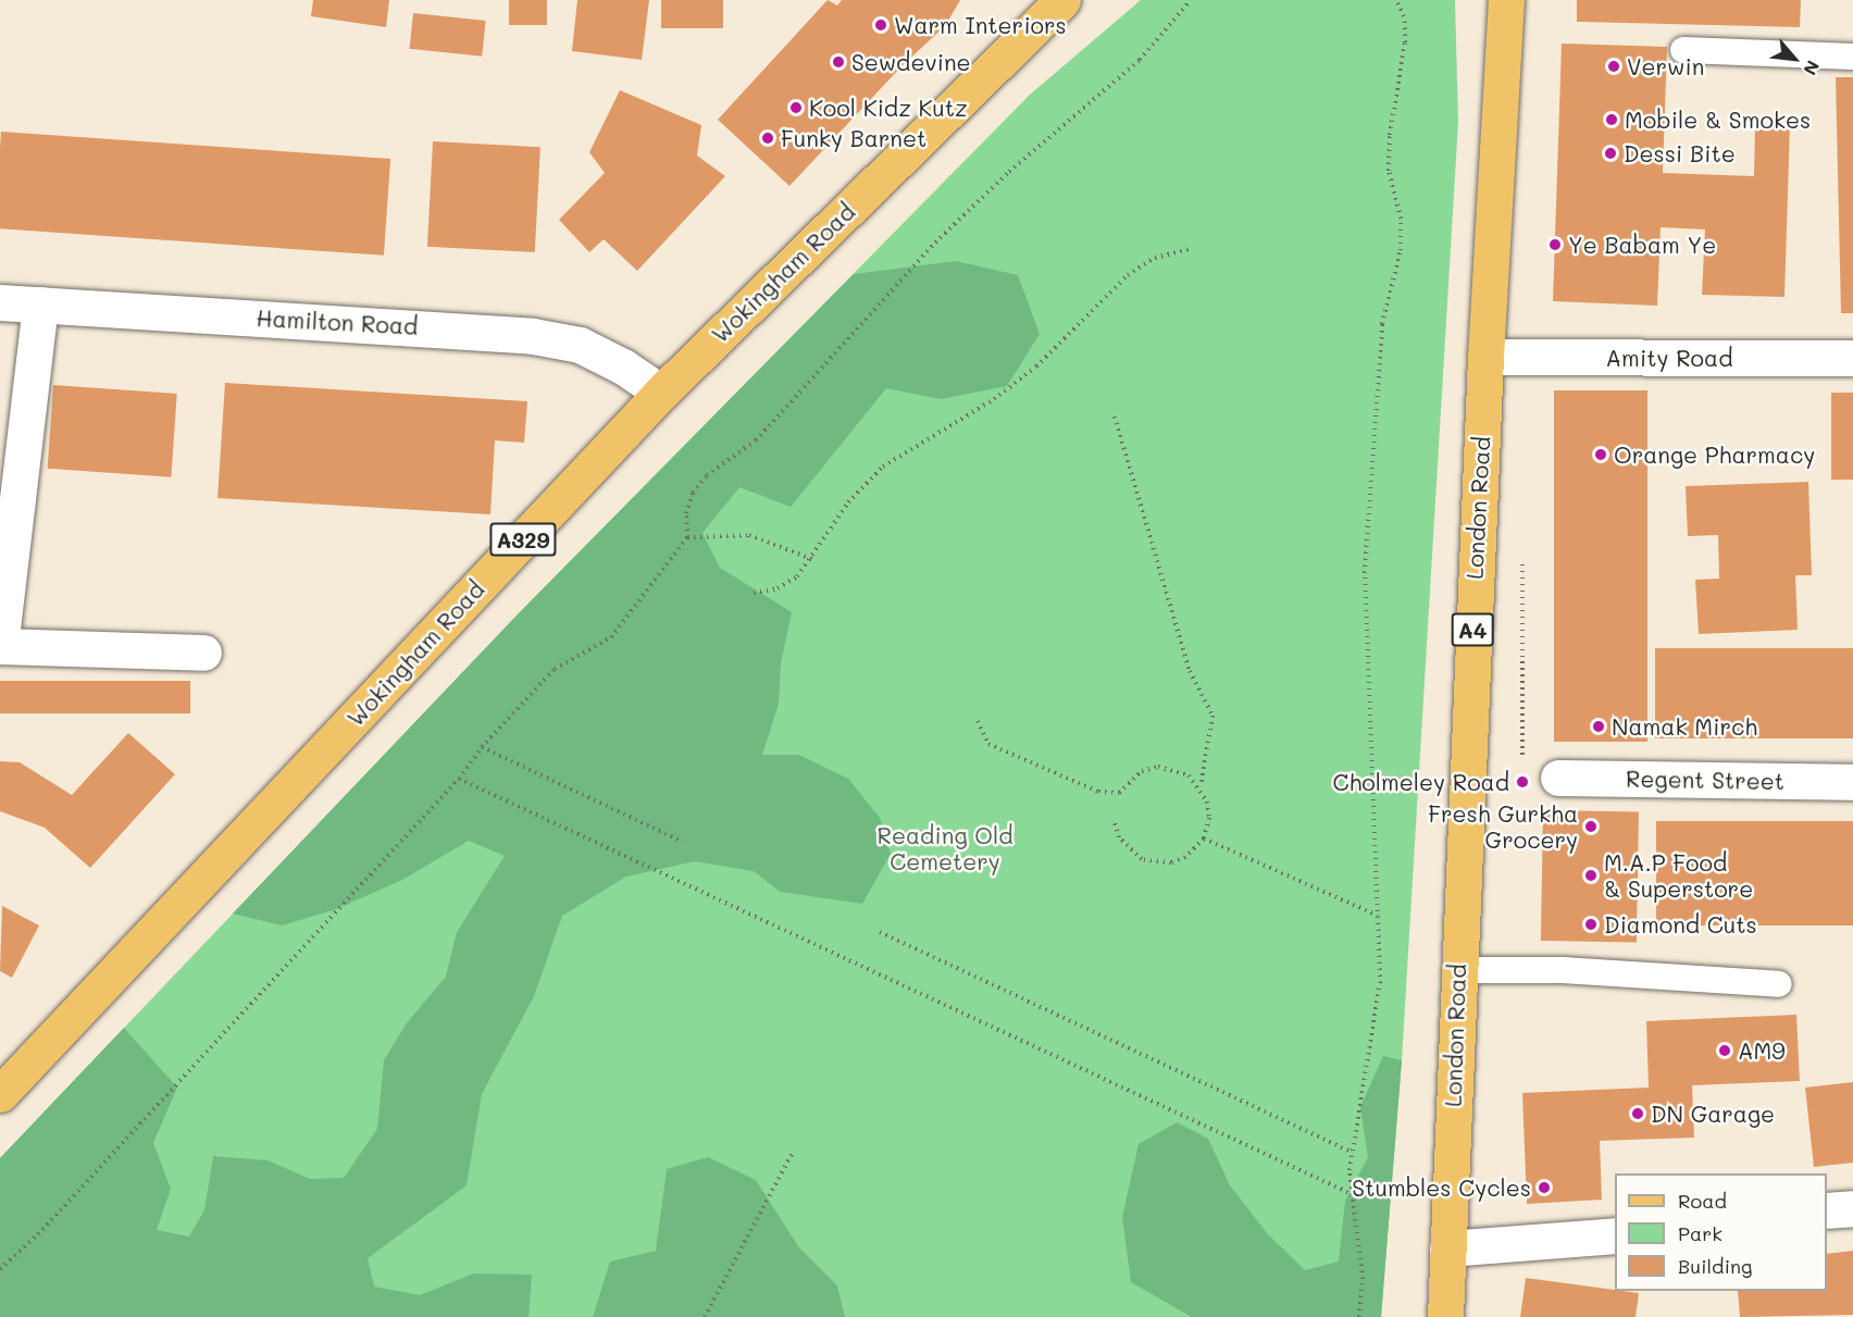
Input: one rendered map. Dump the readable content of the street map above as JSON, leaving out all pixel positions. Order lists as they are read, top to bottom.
{
  "streets": {
    "main road": [
      "Wokingham Road",
      "London Road",
      "A329",
      "A4"
    ],
    "street": ["Hamilton Road", "Amity Road", "Regent Street"]
  },
  "crossings": [
    ["Wokingham Road", "Hamilton Road"],
    ["Amity Road", "London Road"]
  ],
  "parks": ["Reading Old Cemetery"],
  "places": [
    "Warm Interiors",
    "Sewdevine",
    "Verwin",
    "Kool Kidz Kutz",
    "Mobile & Smokes",
    "Funky Barnet",
    "Dessi Bite",
    "Ye Babam Ye",
    "Orange Pharmacy",
    "Namak Mirch",
    "Cholmeley Road",
    "Fresh Gurkha Grocery",
    "M.A.P Food & Superstore",
    "Diamond Cuts",
    "AM9",
    "DN Garage",
    "Stumbles Cycles"
  ],
  "legend": ["Road", "Park", "Building"],
  "north": "bottom right"
}
